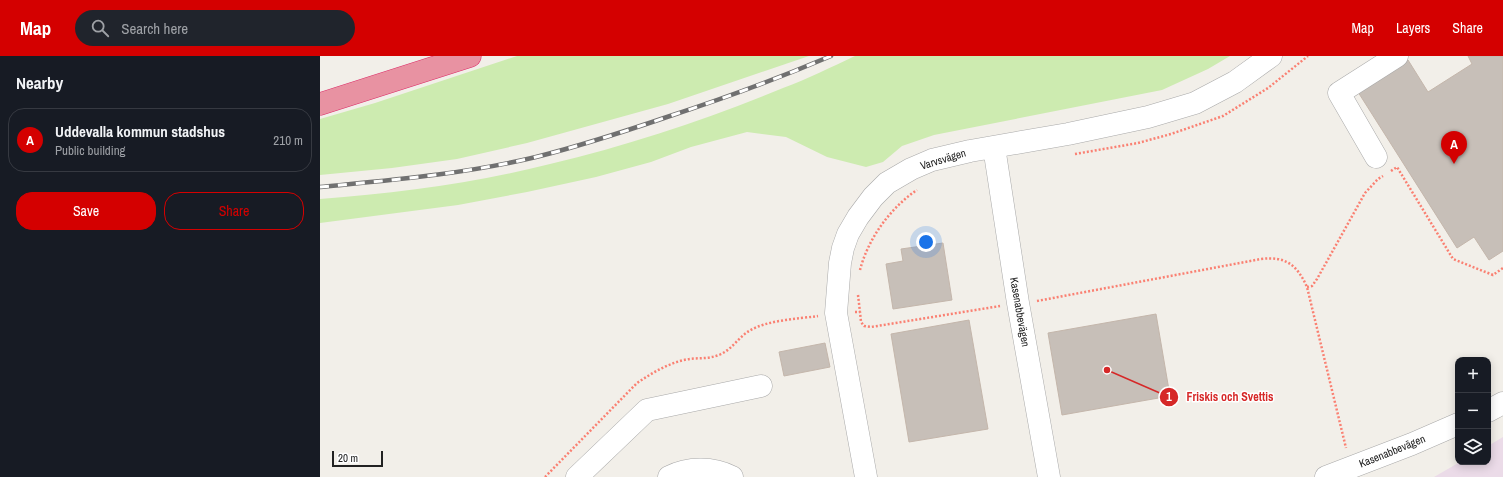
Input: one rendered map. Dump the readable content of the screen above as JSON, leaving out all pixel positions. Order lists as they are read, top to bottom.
{
  "streets": {
    "street": ["Varvsvägen", "Kasenabbevägen"]
  },
  "crossings": [
    ["Varvsvägen", "Kasenabbevägen"]
  ],
  "places": ["Friskis och Svettis"],
  "scale_bar": "20 m",
  "page": {
    "header": "Map",
    "search": "Search here",
    "nav": ["Map", "Layers", "Share"],
    "heading": "Nearby",
    "list": [
      {
        "mark": "A",
        "name": "Uddevalla kommun stadshus",
        "note": "Public building",
        "value": "210 m"
      }
    ],
    "pins": "A",
    "buttons": ["Save", "Share"],
    "map_buttons": ["+", "−"],
    "scale": "20 m"
  }
}
